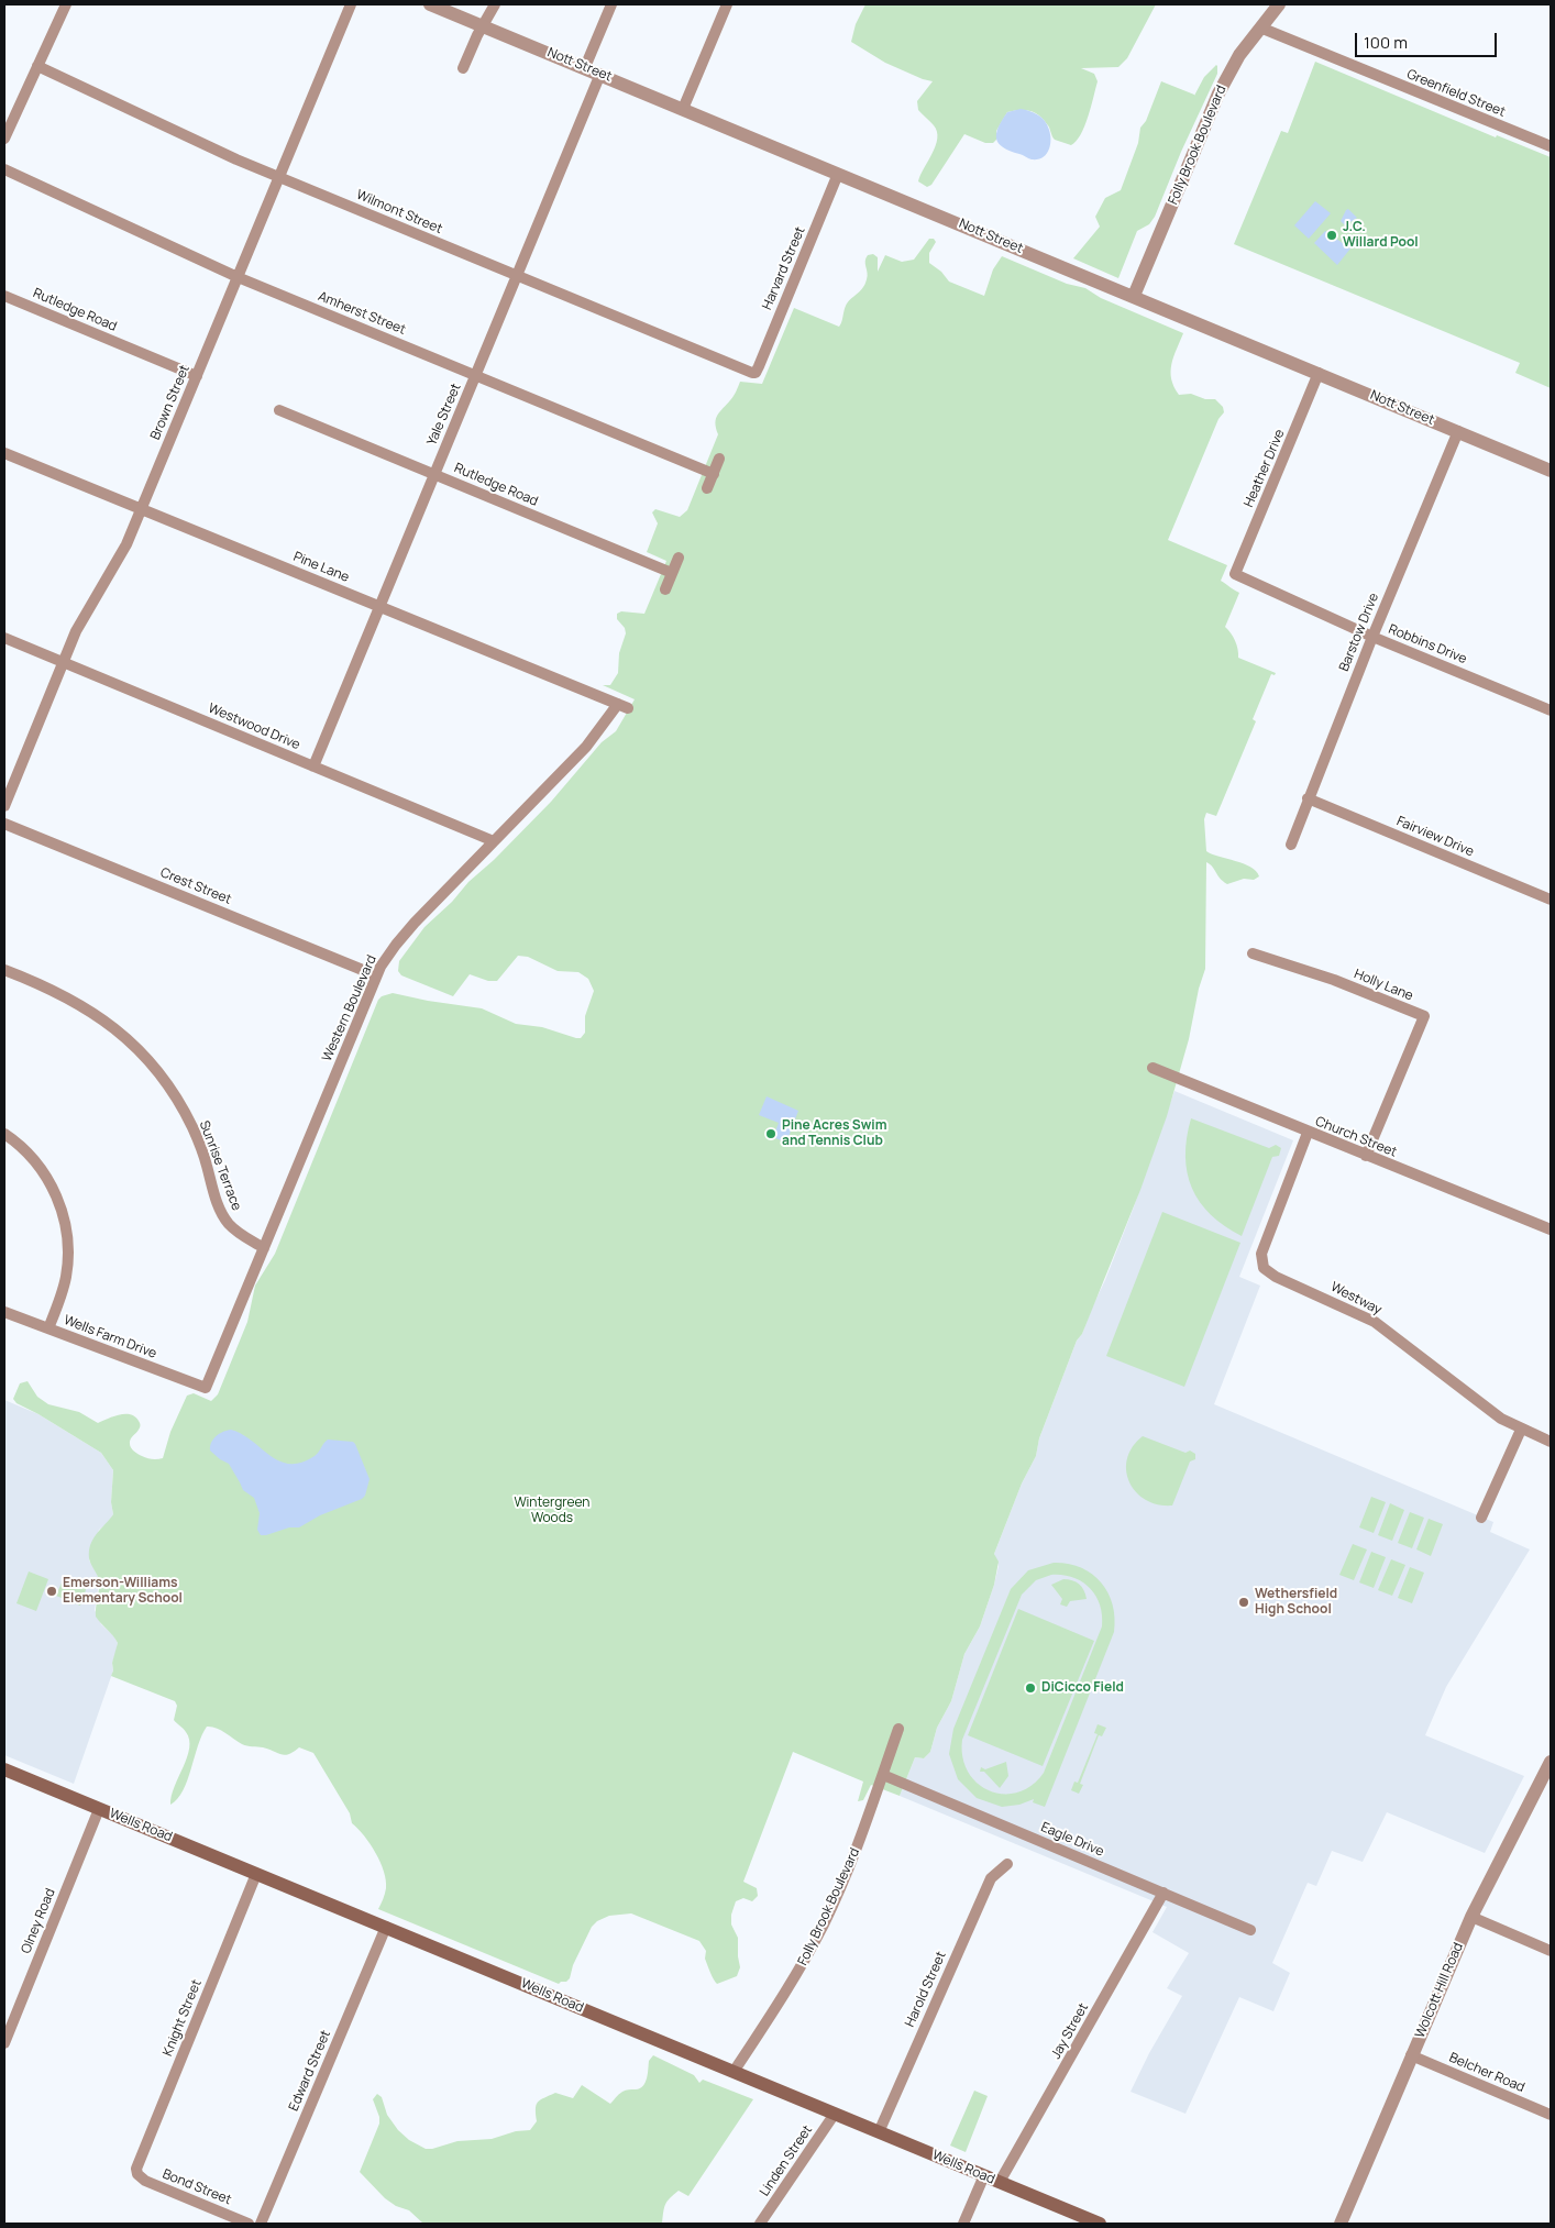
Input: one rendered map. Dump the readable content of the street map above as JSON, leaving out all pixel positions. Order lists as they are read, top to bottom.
{
  "streets": {
    "main road": ["Wells Road"],
    "street": [
      "Nott Street",
      "Greenfield Street",
      "Folly Brook Boulevard",
      "Wilmont Street",
      "Harvard Street",
      "Rutledge Road",
      "Amherst Street",
      "Brown Street",
      "Yale Street",
      "Heather Drive",
      "Pine Lane",
      "Barstow Drive",
      "Robbins Drive",
      "Westwood Drive",
      "Fairview Drive",
      "Crest Street",
      "Holly Lane",
      "Western Boulevard",
      "Church Street",
      "Sunrise Terrace",
      "Westway",
      "Wells Farm Drive",
      "Eagle Drive",
      "Olney Road",
      "Harold Street",
      "Wolcott Hill Road",
      "Knight Street",
      "Jay Street",
      "Edward Street",
      "Belcher Road",
      "Linden Street",
      "Bond Street"
    ]
  },
  "crossings": [
    ["Nott Street", "Folly Brook Boulevard"],
    ["Nott Street", "Harvard Street"],
    ["Nott Street", "Yale Street"],
    ["Nott Street", "Heather Drive"],
    ["Nott Street", "Barstow Drive"],
    ["Greenfield Street", "Folly Brook Boulevard"],
    ["Folly Brook Boulevard", "Wells Road"],
    ["Folly Brook Boulevard", "Eagle Drive"],
    ["Wilmont Street", "Harvard Street"],
    ["Wilmont Street", "Brown Street"],
    ["Wilmont Street", "Yale Street"],
    ["Rutledge Road", "Brown Street"],
    ["Rutledge Road", "Yale Street"],
    ["Amherst Street", "Brown Street"],
    ["Amherst Street", "Yale Street"],
    ["Brown Street", "Pine Lane"],
    ["Brown Street", "Westwood Drive"],
    ["Yale Street", "Pine Lane"],
    ["Yale Street", "Westwood Drive"],
    ["Heather Drive", "Robbins Drive"],
    ["Pine Lane", "Western Boulevard"],
    ["Barstow Drive", "Robbins Drive"],
    ["Barstow Drive", "Fairview Drive"],
    ["Westwood Drive", "Western Boulevard"],
    ["Crest Street", "Western Boulevard"],
    ["Holly Lane", "Church Street"],
    ["Western Boulevard", "Sunrise Terrace"],
    ["Western Boulevard", "Wells Farm Drive"],
    ["Church Street", "Westway"],
    ["Wells Road", "Olney Road"],
    ["Wells Road", "Harold Street"],
    ["Wells Road", "Knight Street"],
    ["Wells Road", "Jay Street"],
    ["Wells Road", "Edward Street"],
    ["Wells Road", "Linden Street"],
    ["Eagle Drive", "Jay Street"],
    ["Wolcott Hill Road", "Belcher Road"],
    ["Knight Street", "Bond Street"]
  ],
  "parks": ["Wintergreen Woods"],
  "places": [
    "J.C. Willard Pool",
    "Pine Acres Swim and Tennis Club",
    "Emerson-Williams Elementary School",
    "Wethersfield High School",
    "DiCicco Field"
  ],
  "scale_bar": "100 m"
}
